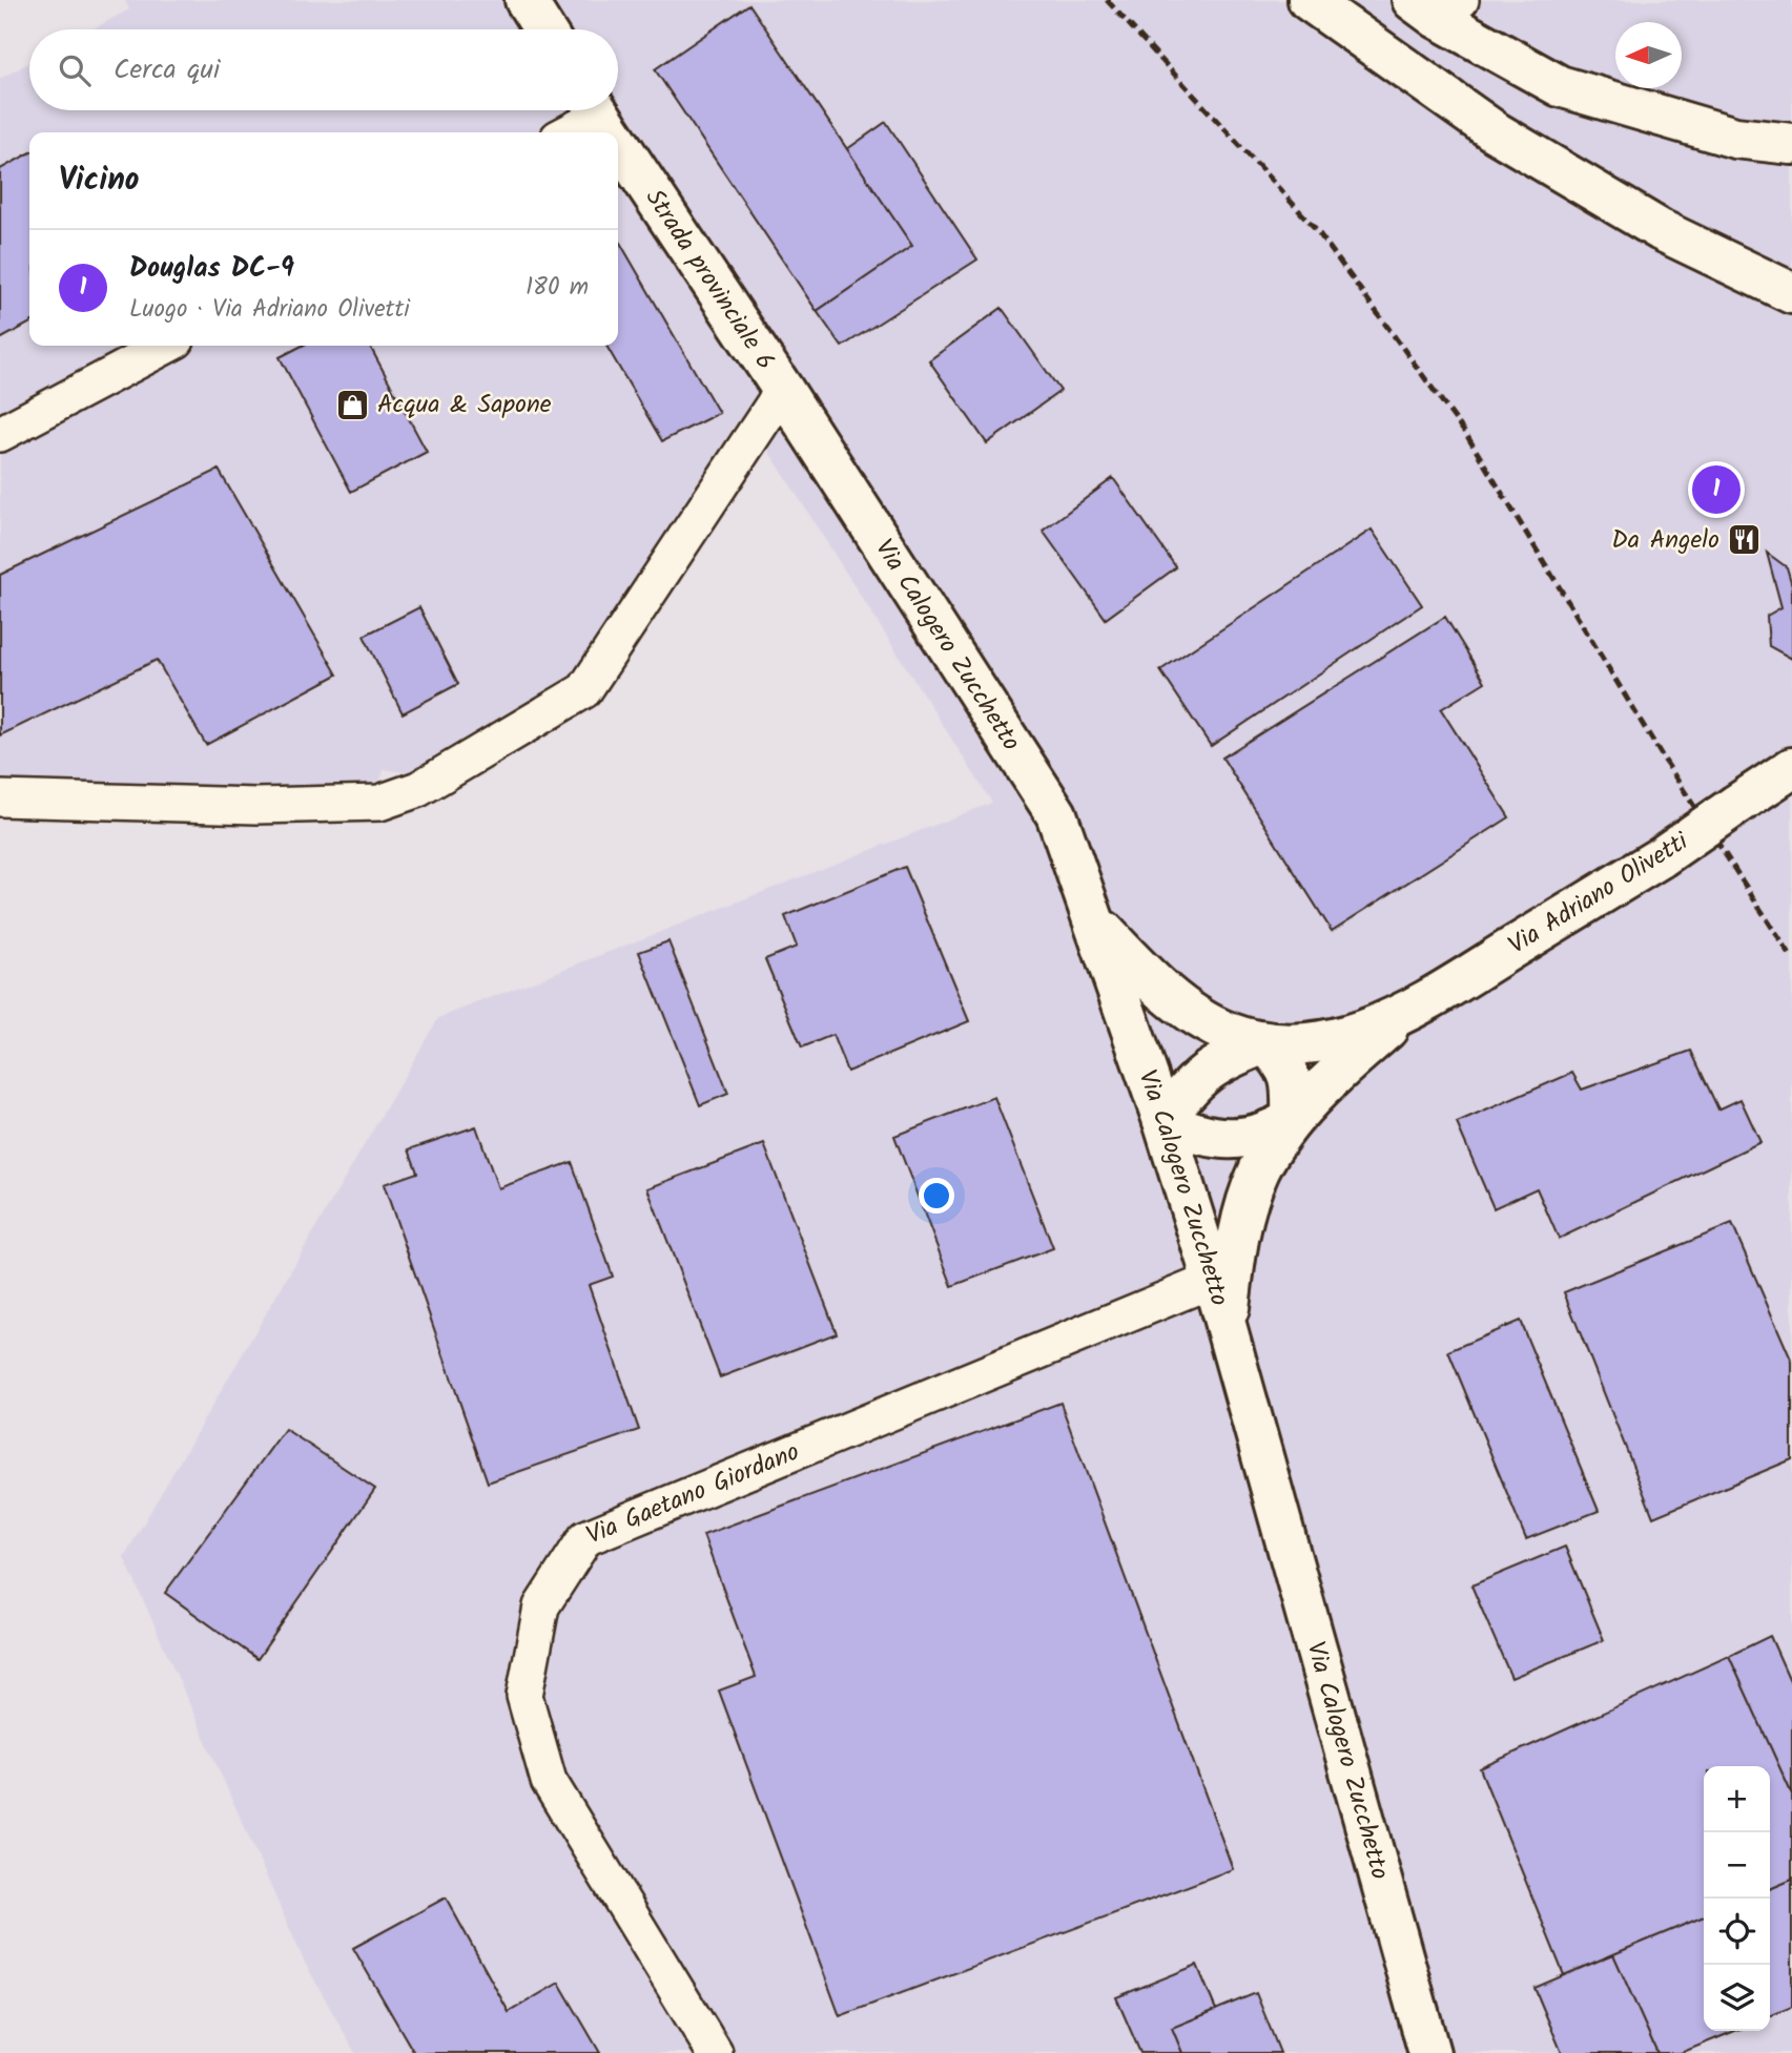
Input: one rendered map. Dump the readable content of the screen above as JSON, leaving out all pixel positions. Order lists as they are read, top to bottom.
{
  "streets": {
    "main road": ["Strada provinciale 6", "Via Calogero Zucchetto", "Via Adriano Olivetti"],
    "street": ["Via Gaetano Giordano"]
  },
  "crossings": [
    ["Strada provinciale 6", "Via Calogero Zucchetto"],
    ["Via Calogero Zucchetto", "Via Adriano Olivetti"],
    ["Via Calogero Zucchetto", "Via Gaetano Giordano"]
  ],
  "places": {
    "shop": ["Acqua & Sapone"],
    "restaurant": ["Da Angelo"]
  },
  "north": "left",
  "page": {
    "search": "Cerca qui",
    "heading": "Vicino",
    "list": [
      {
        "mark": "1",
        "name": "Douglas DC-9",
        "note": "Luogo · Via Adriano Olivetti",
        "value": "180 m"
      }
    ],
    "pins": "1",
    "map_buttons": ["+", "−"]
  }
}
